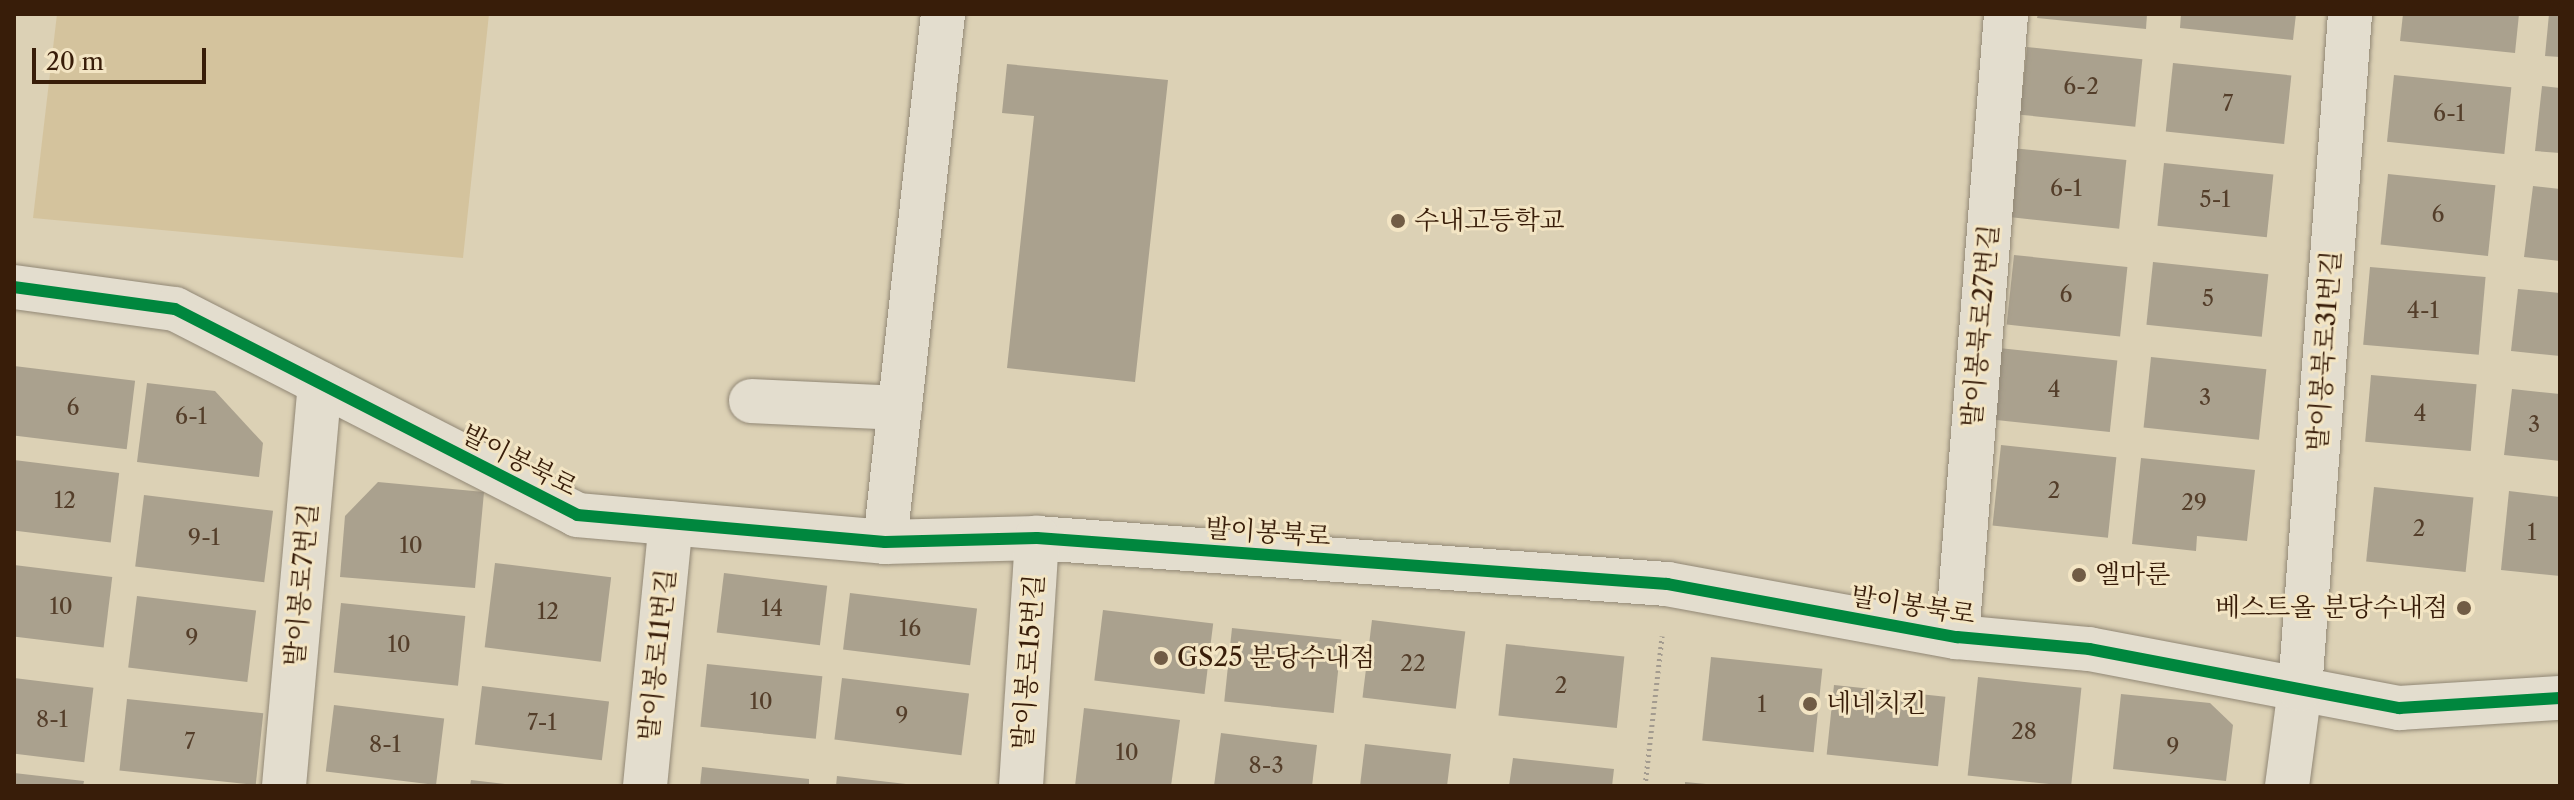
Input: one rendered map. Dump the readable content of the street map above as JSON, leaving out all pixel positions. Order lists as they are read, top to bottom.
{
  "streets": {
    "street": [
      "발이봉북로27번길",
      "발이봉북로31번길",
      "발이봉북로",
      "발이봉로7번길",
      "발이봉로11번길",
      "발이봉로15번길"
    ]
  },
  "crossings": [
    ["발이봉북로27번길", "발이봉북로"],
    ["발이봉북로31번길", "발이봉북로"],
    ["발이봉북로", "발이봉로7번길"],
    ["발이봉북로", "발이봉로11번길"],
    ["발이봉북로", "발이봉로15번길"]
  ],
  "places": [
    "수내고등학교",
    "엘마룬",
    "베스트올 분당수내점",
    "GS25 분당수내점",
    "네네치킨"
  ],
  "house_numbers": [
    "6-2",
    "7",
    "6-1",
    "6-1",
    "5-1",
    "6",
    "6",
    "5",
    "4-1",
    "4",
    "3",
    "6",
    "4",
    "6-1",
    "3",
    "2",
    "12",
    "29",
    "2",
    "1",
    "9-1",
    "10",
    "10",
    "14",
    "12",
    "16",
    "9",
    "10",
    "22",
    "2",
    "10",
    "1",
    "9",
    "8-1",
    "7-1",
    "28",
    "7",
    "8-1",
    "9",
    "10",
    "8-3"
  ],
  "scale_bar": "20 m"
}
